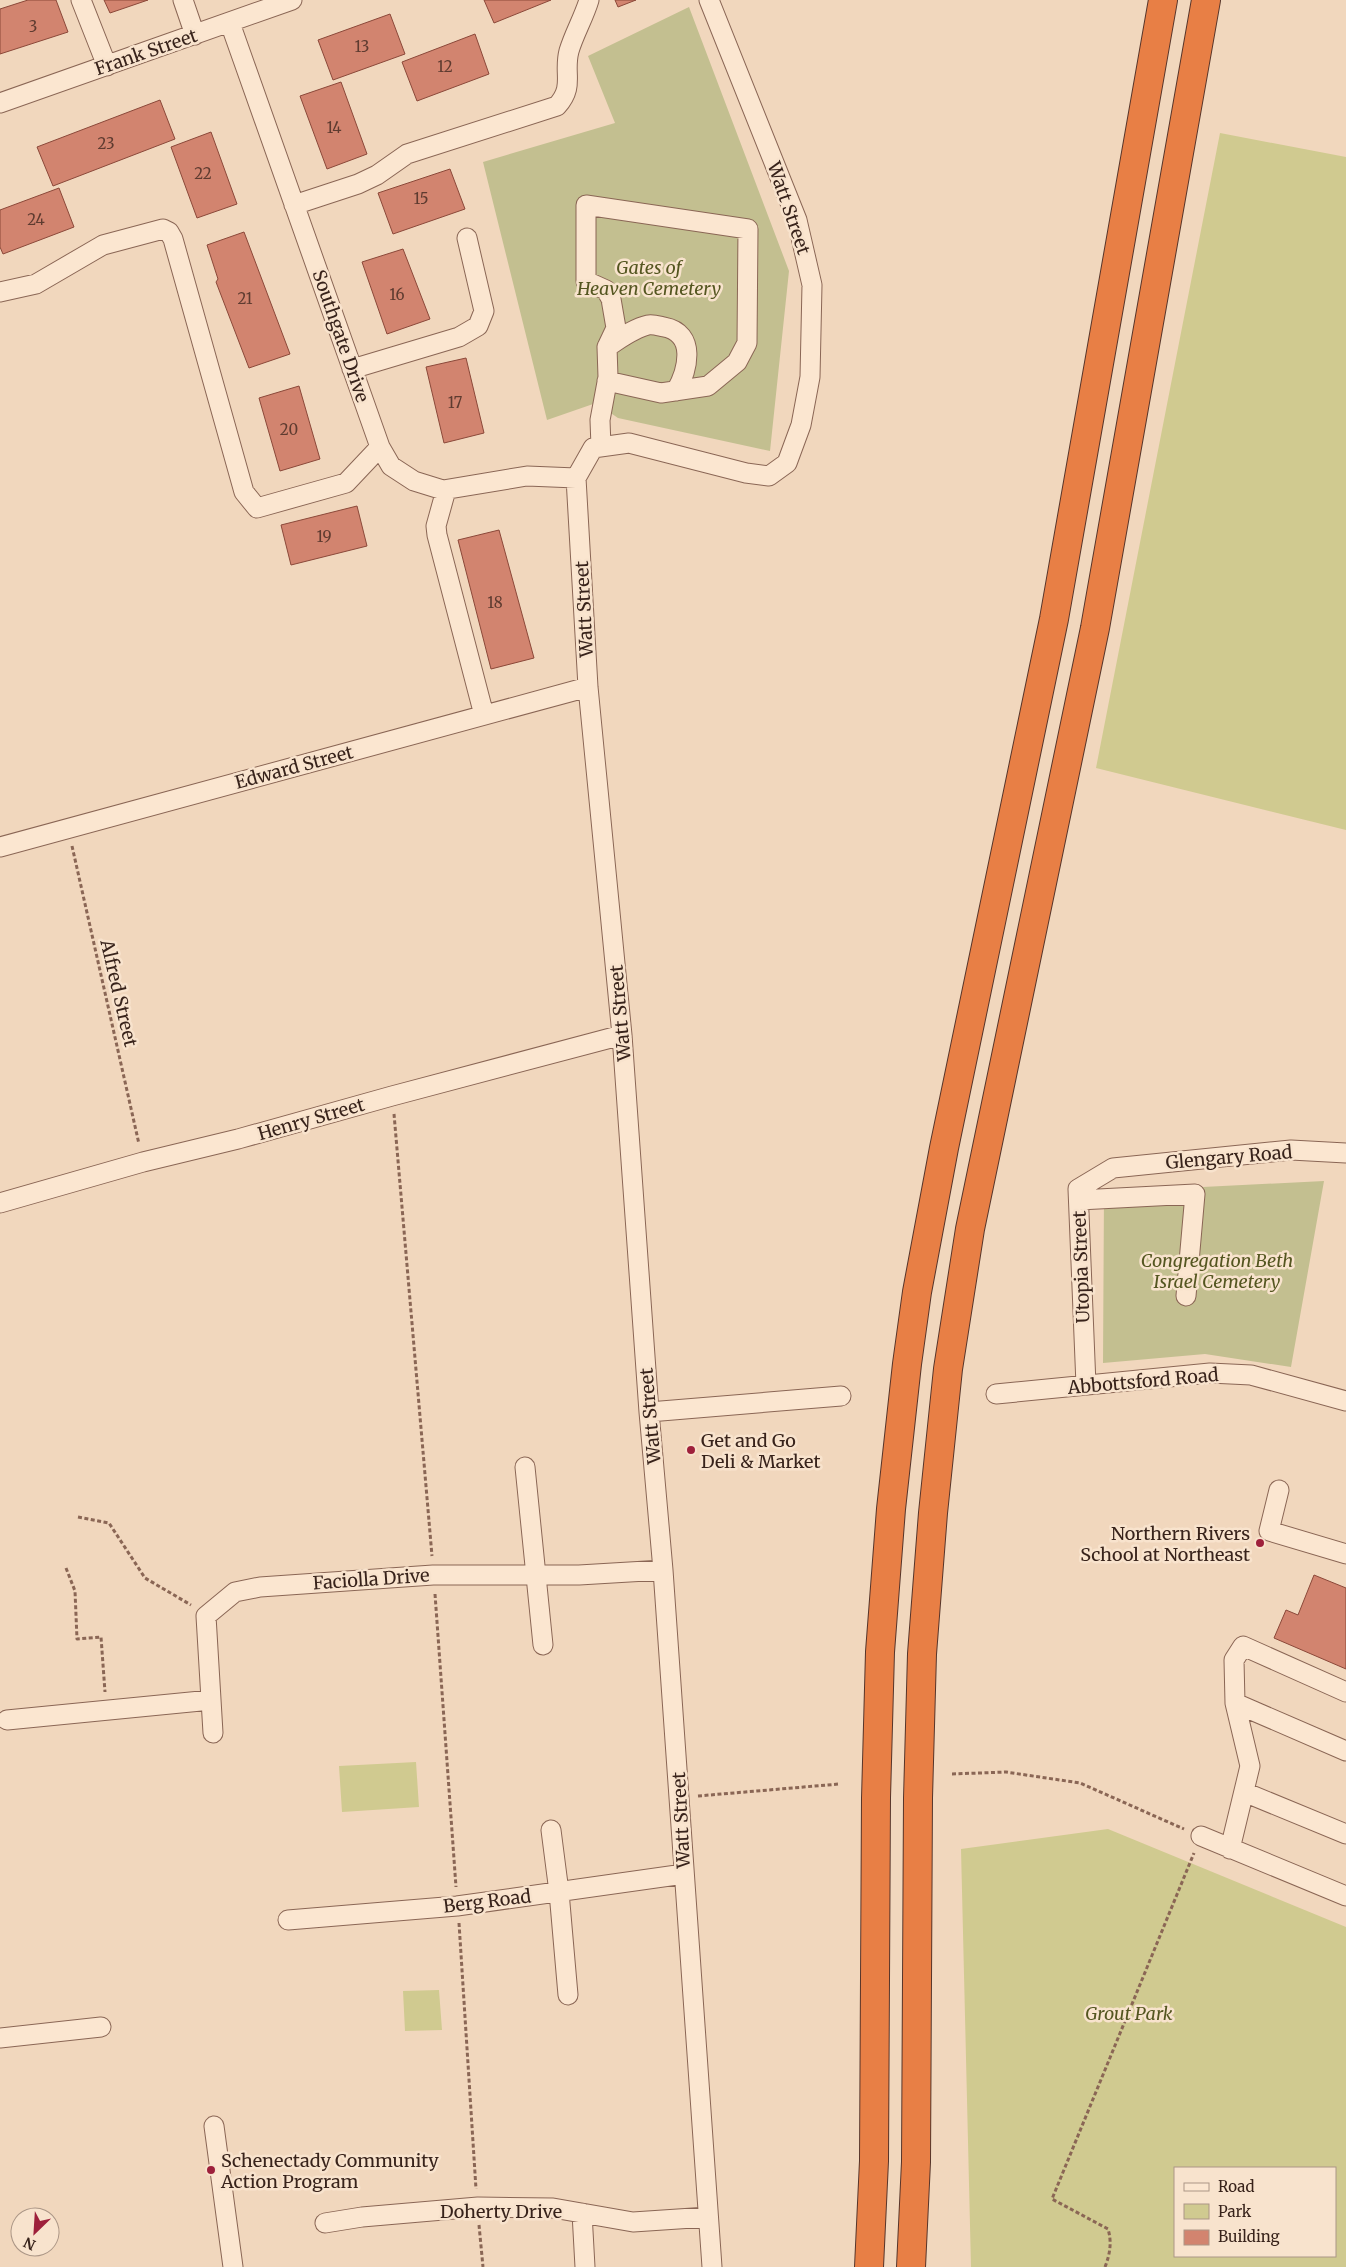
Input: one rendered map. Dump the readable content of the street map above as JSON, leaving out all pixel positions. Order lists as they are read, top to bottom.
{
  "streets": {
    "street": [
      "Frank Street",
      "Watt Street",
      "Southgate Drive",
      "Edward Street",
      "Henry Street",
      "Glengary Road",
      "Utopia Street",
      "Abbottsford Road",
      "Faciolla Drive",
      "Berg Road",
      "Doherty Drive"
    ],
    "path": ["Alfred Street"]
  },
  "crossings": [
    ["Frank Street", "Southgate Drive"],
    ["Watt Street", "Southgate Drive"],
    ["Watt Street", "Edward Street"],
    ["Watt Street", "Henry Street"],
    ["Watt Street", "Faciolla Drive"],
    ["Watt Street", "Berg Road"],
    ["Watt Street", "Doherty Drive"],
    ["Edward Street", "Alfred Street"],
    ["Alfred Street", "Henry Street"],
    ["Glengary Road", "Utopia Street"],
    ["Utopia Street", "Abbottsford Road"]
  ],
  "parks": ["Gates of Heaven Cemetery", "Congregation Beth Israel Cemetery", "Grout Park"],
  "places": ["Get and Go Deli & Market", "Northern Rivers School at Northeast", "Schenectady Community Action Program"],
  "house_numbers": [
    "3",
    "13",
    "12",
    "14",
    "23",
    "22",
    "15",
    "24",
    "16",
    "21",
    "17",
    "20",
    "19",
    "18"
  ],
  "legend": ["Road", "Park", "Building"],
  "north": "bottom left"
}
